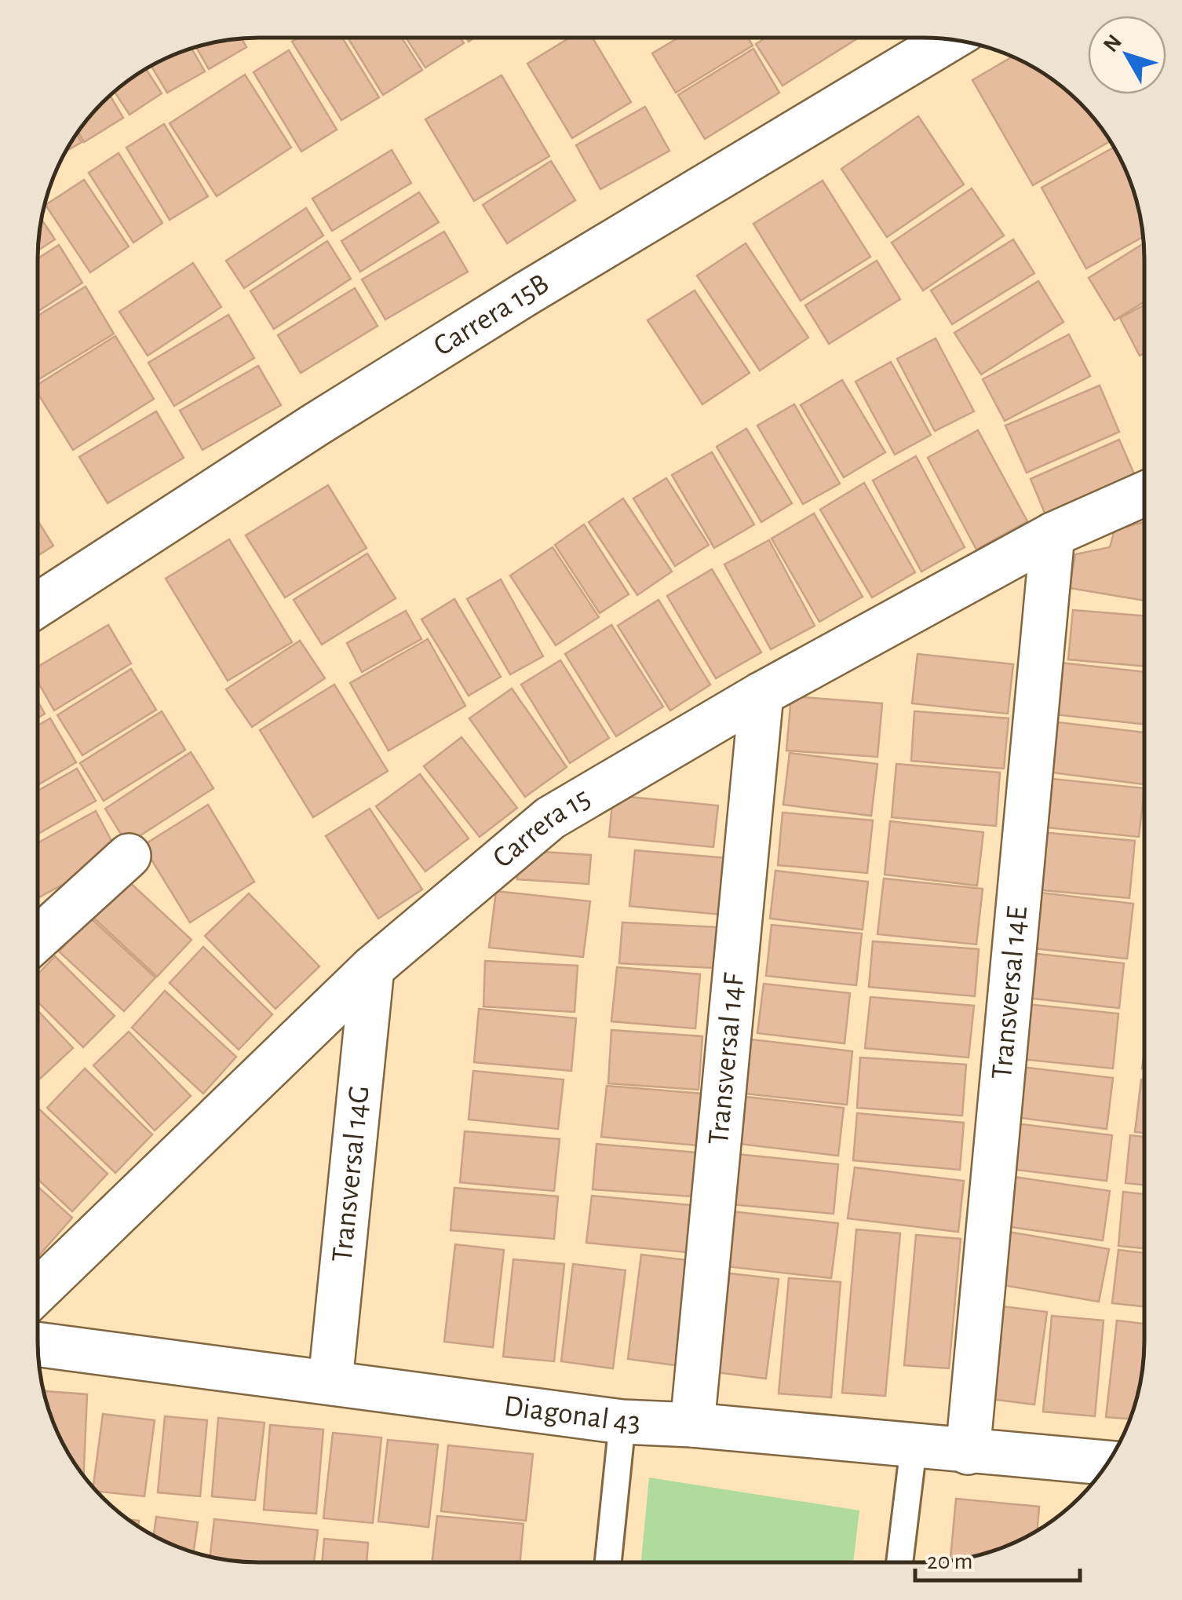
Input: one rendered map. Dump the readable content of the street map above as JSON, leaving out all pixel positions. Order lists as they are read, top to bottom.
{
  "streets": {
    "street": [
      "Carrera 15B",
      "Carrera 15",
      "Transversal 14E",
      "Transversal 14F",
      "Transversal 14G",
      "Diagonal 43"
    ]
  },
  "crossings": [
    ["Carrera 15", "Transversal 14E"],
    ["Carrera 15", "Transversal 14F"],
    ["Carrera 15", "Transversal 14G"],
    ["Transversal 14E", "Diagonal 43"],
    ["Transversal 14F", "Diagonal 43"],
    ["Transversal 14G", "Diagonal 43"]
  ],
  "scale_bar": "20 m",
  "north": "top left"
}
